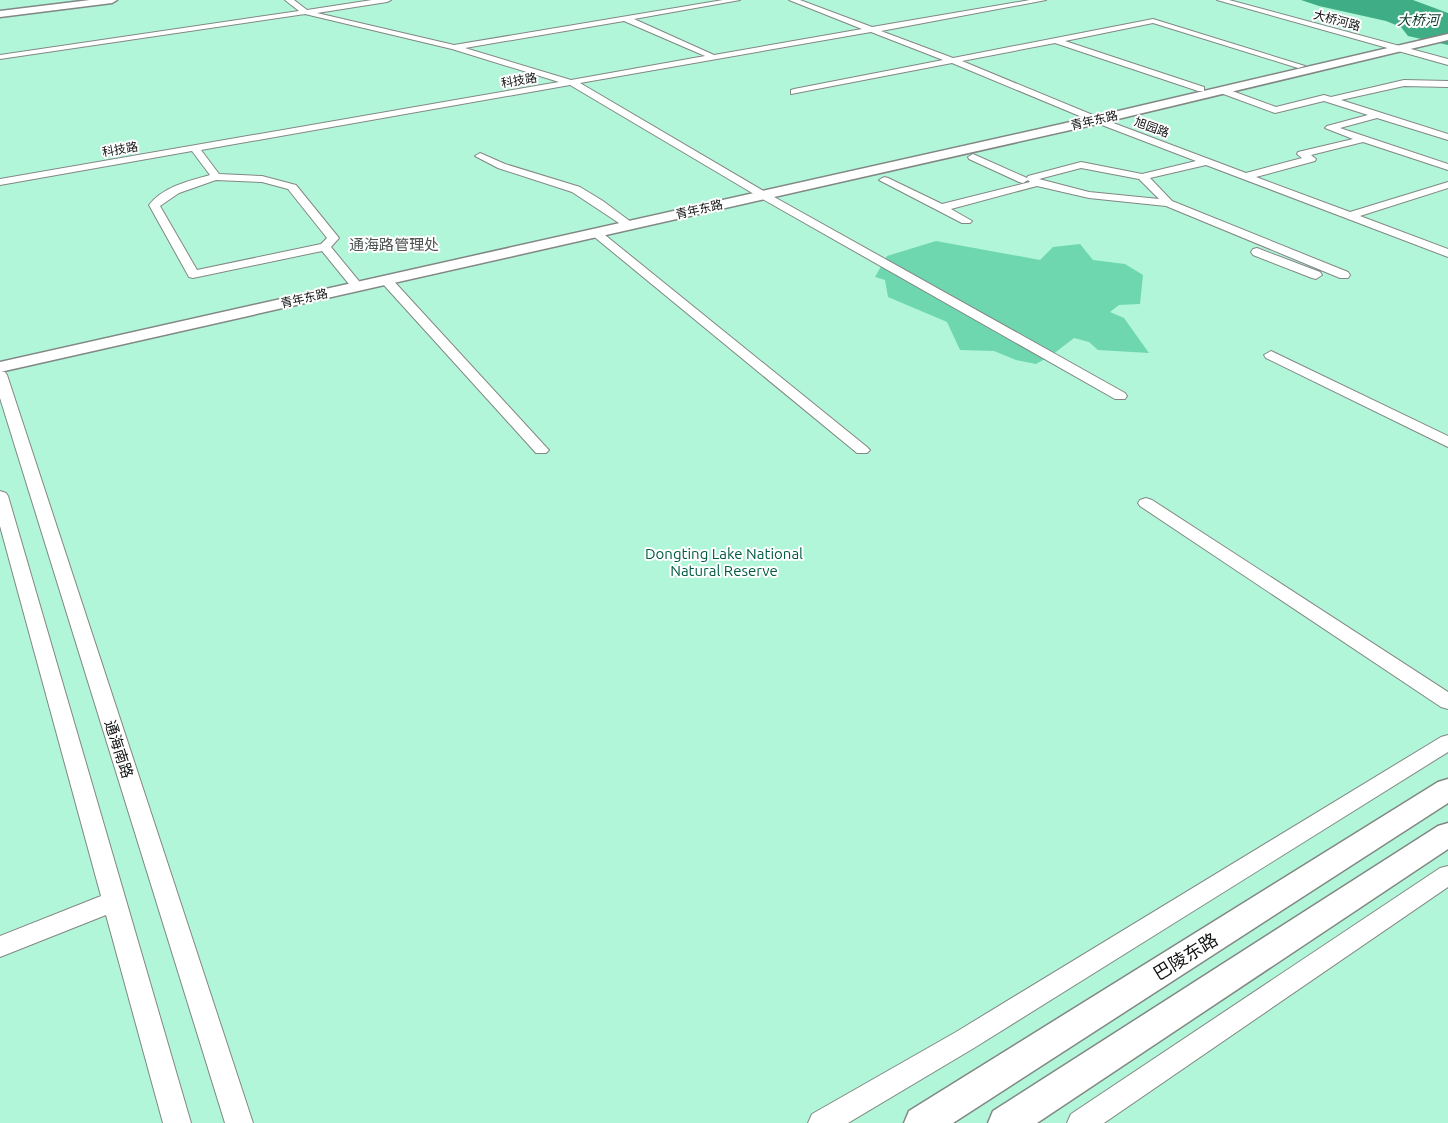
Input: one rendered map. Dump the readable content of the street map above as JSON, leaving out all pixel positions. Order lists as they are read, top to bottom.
{
  "streets": {
    "main road": ["青年东路", "巴陵东路"],
    "street": [
      "大桥河路",
      "科技路",
      "旭园路",
      "通海南路"
    ]
  },
  "crossings": [
    ["大桥河路", "青年东路"],
    ["科技路", "旭园路"],
    ["青年东路", "旭园路"]
  ],
  "districts": ["通海路管理处"],
  "water": ["大桥河"],
  "parks": ["Dongting Lake National Natural Reserve"]
}
